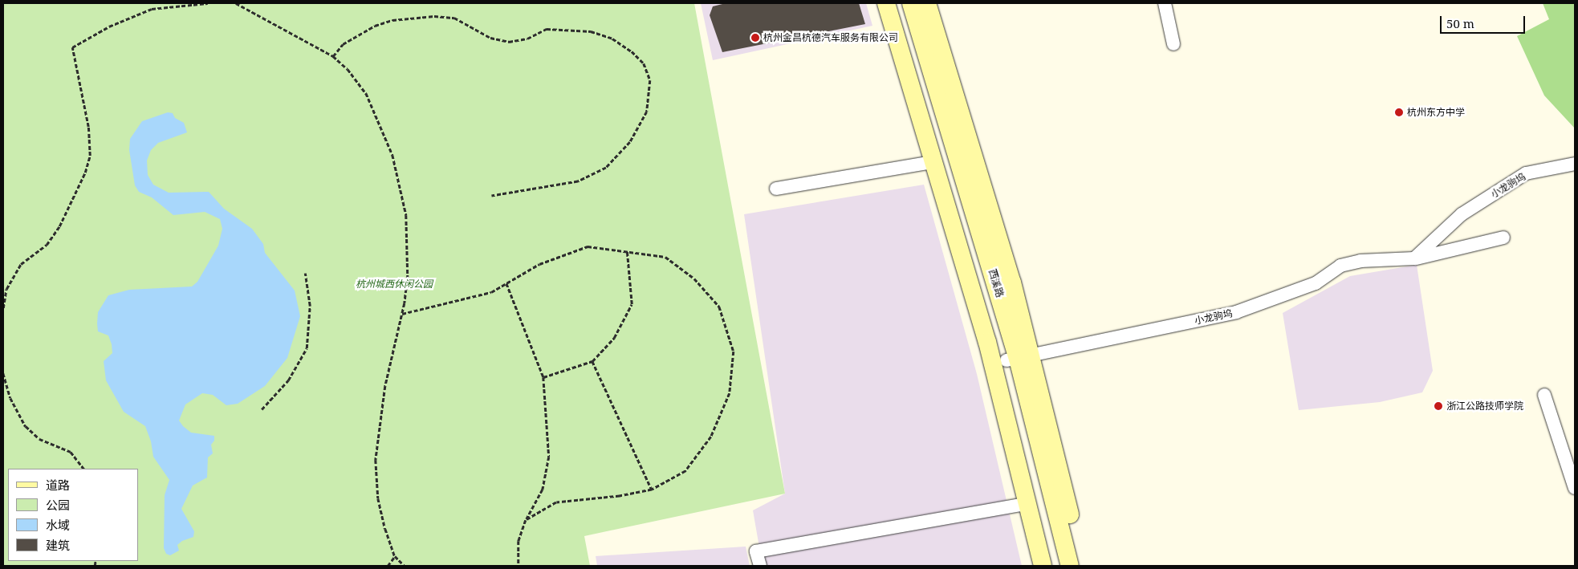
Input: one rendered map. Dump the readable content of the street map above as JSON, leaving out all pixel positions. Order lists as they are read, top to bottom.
{
  "streets": {
    "street": ["小龙驹坞", "西溪路"]
  },
  "crossings": [
    ["小龙驹坞", "西溪路"]
  ],
  "parks": ["杭州城西休闲公园"],
  "places": ["杭州金昌杭德汽车服务有限公司", "杭州东方中学", "浙江公路技师学院"],
  "legend": [
    "道路",
    "公园",
    "水域",
    "建筑"
  ],
  "scale_bar": "50 m"
}
